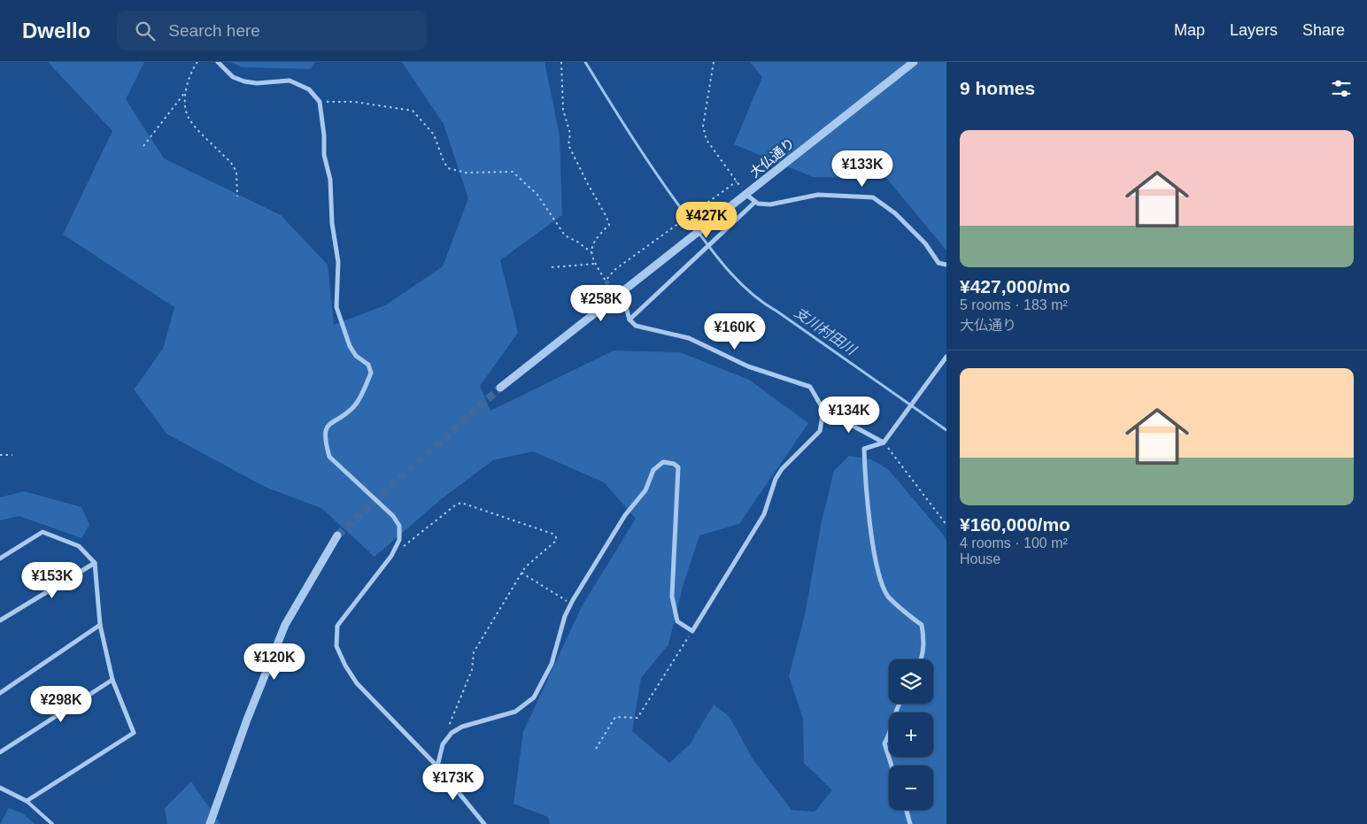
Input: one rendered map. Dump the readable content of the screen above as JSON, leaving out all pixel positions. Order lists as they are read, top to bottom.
{
  "streets": {
    "street": ["大仏通り"]
  },
  "water": ["支川村田川"],
  "page": {
    "header": "Dwello",
    "search": "Search here",
    "nav": ["Map", "Layers", "Share"],
    "heading": "9 homes",
    "list": [
      {
        "name": "¥427,000/mo",
        "note": "5 rooms · 183 m² · 大仏通り"
      },
      {
        "name": "¥160,000/mo",
        "note": "4 rooms · 100 m² · House"
      }
    ],
    "price": [
      "¥133K",
      "¥427K",
      "¥258K",
      "¥160K",
      "¥134K",
      "¥153K",
      "¥120K",
      "¥298K",
      "¥173K"
    ],
    "map_buttons": ["+", "−"]
  }
}
